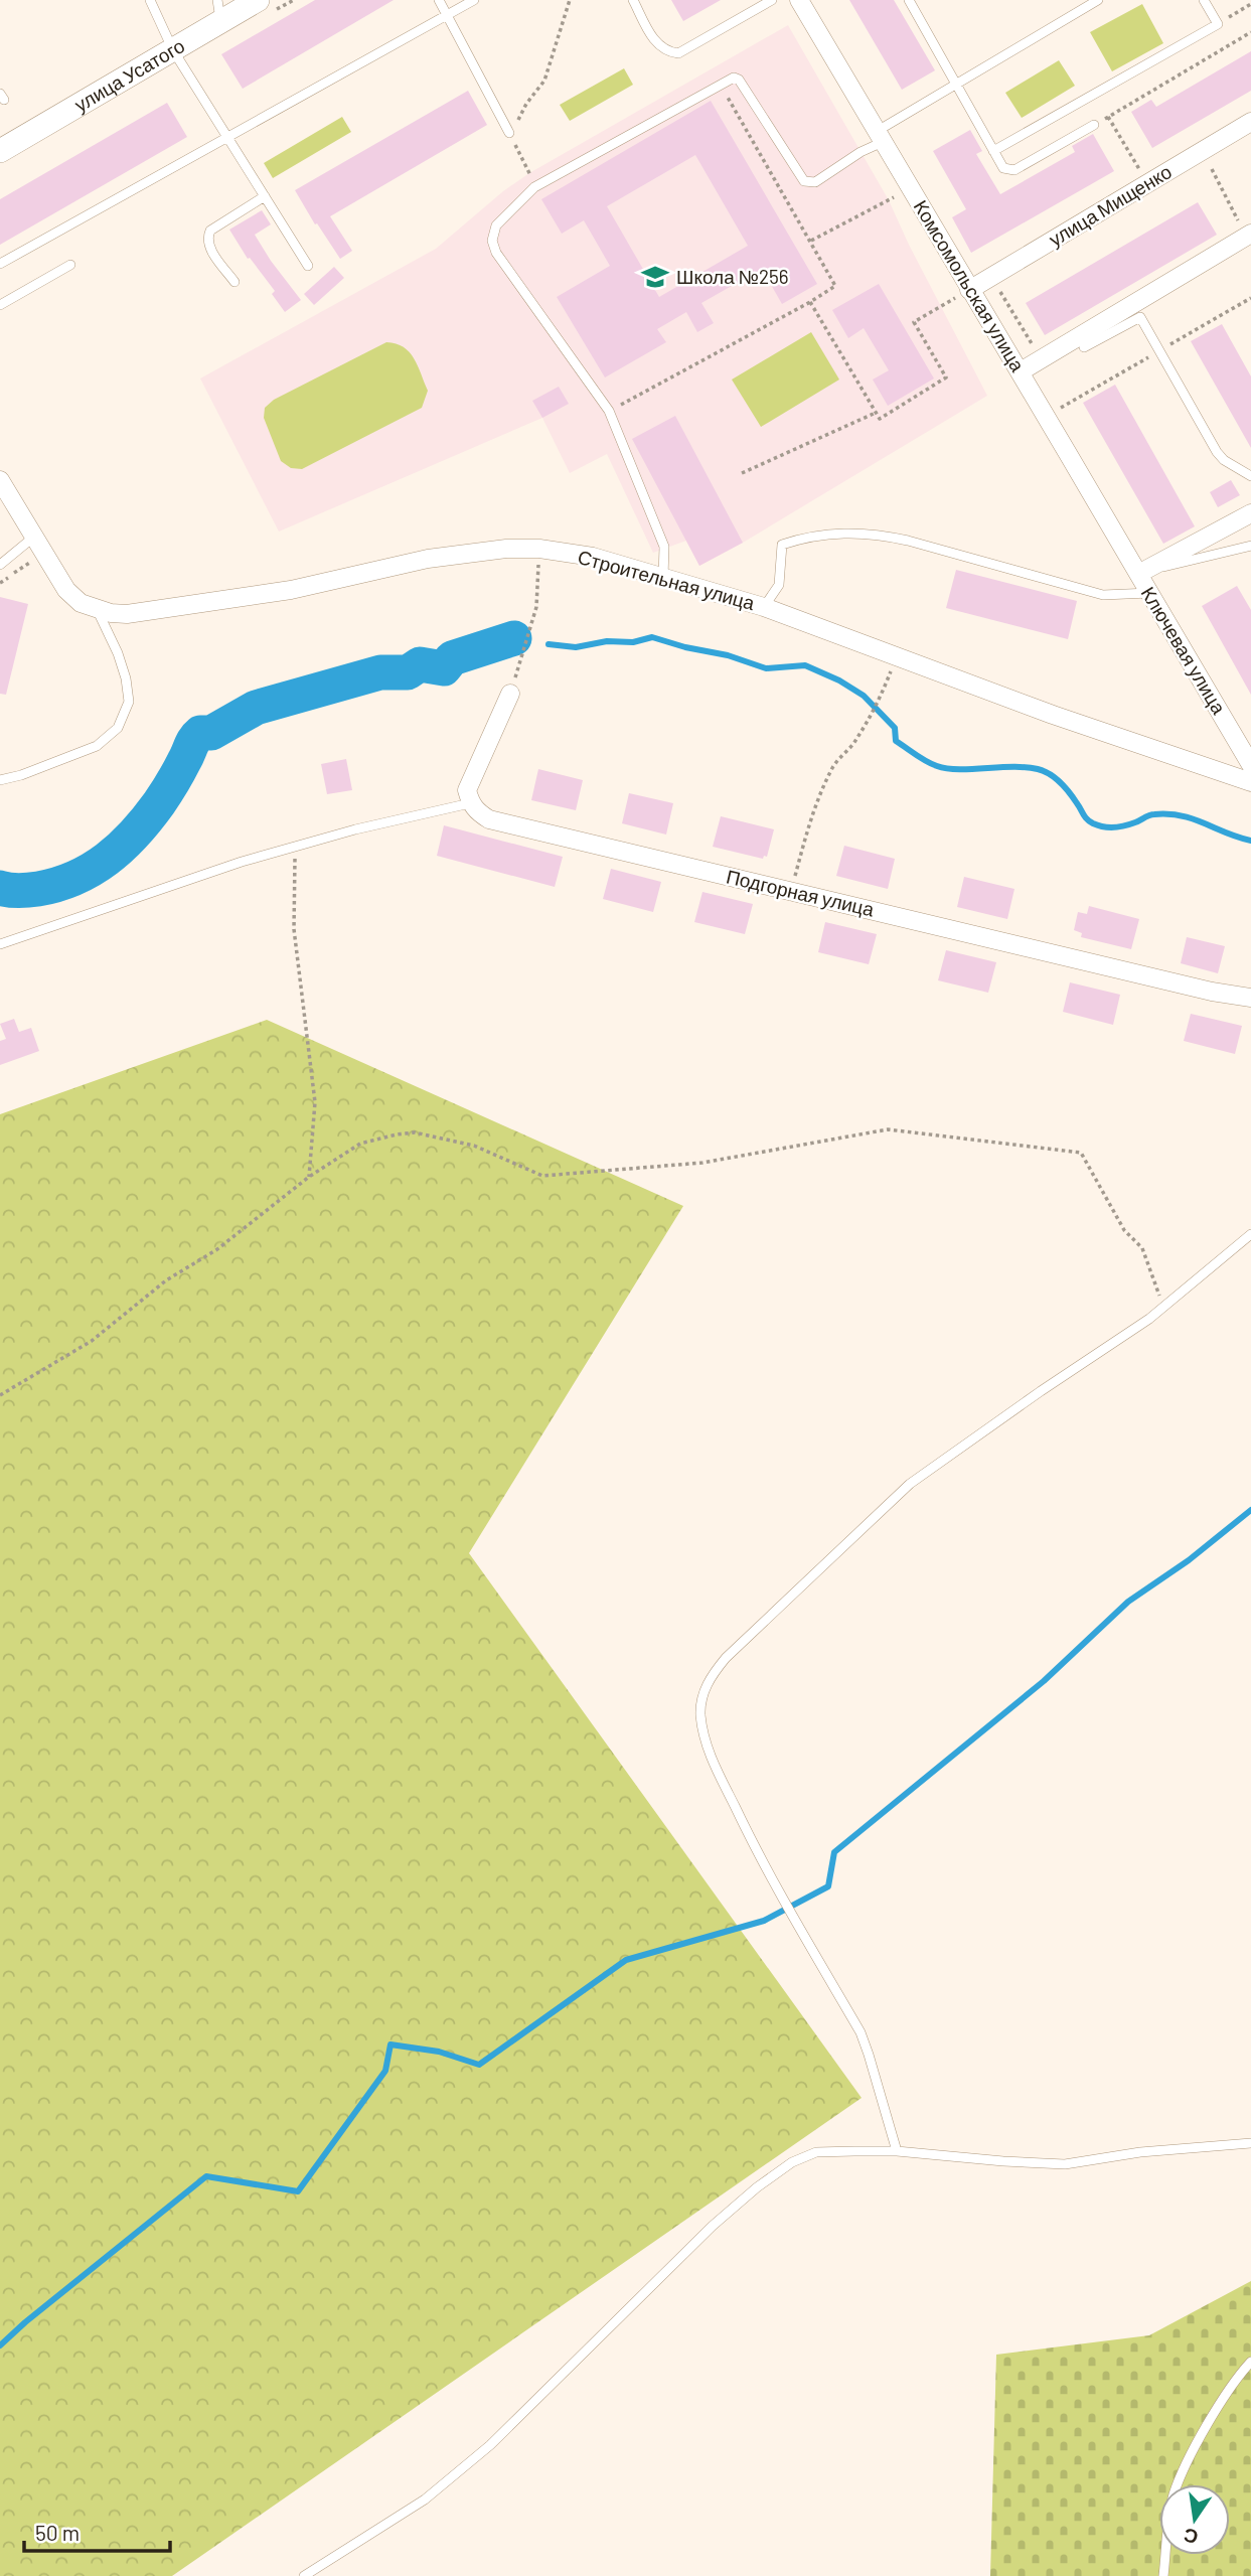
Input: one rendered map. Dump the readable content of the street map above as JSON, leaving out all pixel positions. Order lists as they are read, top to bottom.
{
  "streets": {
    "street": [
      "улица Усатого",
      "улица Мищенко",
      "Комсомольская улица",
      "Строительная улица",
      "Ключевая улица",
      "Подгорная улица"
    ]
  },
  "crossings": [
    ["улица Мищенко", "Комсомольская улица"],
    ["Комсомольская улица", "Ключевая улица"]
  ],
  "places": {
    "school or university": ["Школа №256"]
  },
  "scale_bar": "50 m",
  "north": "bottom"
}
